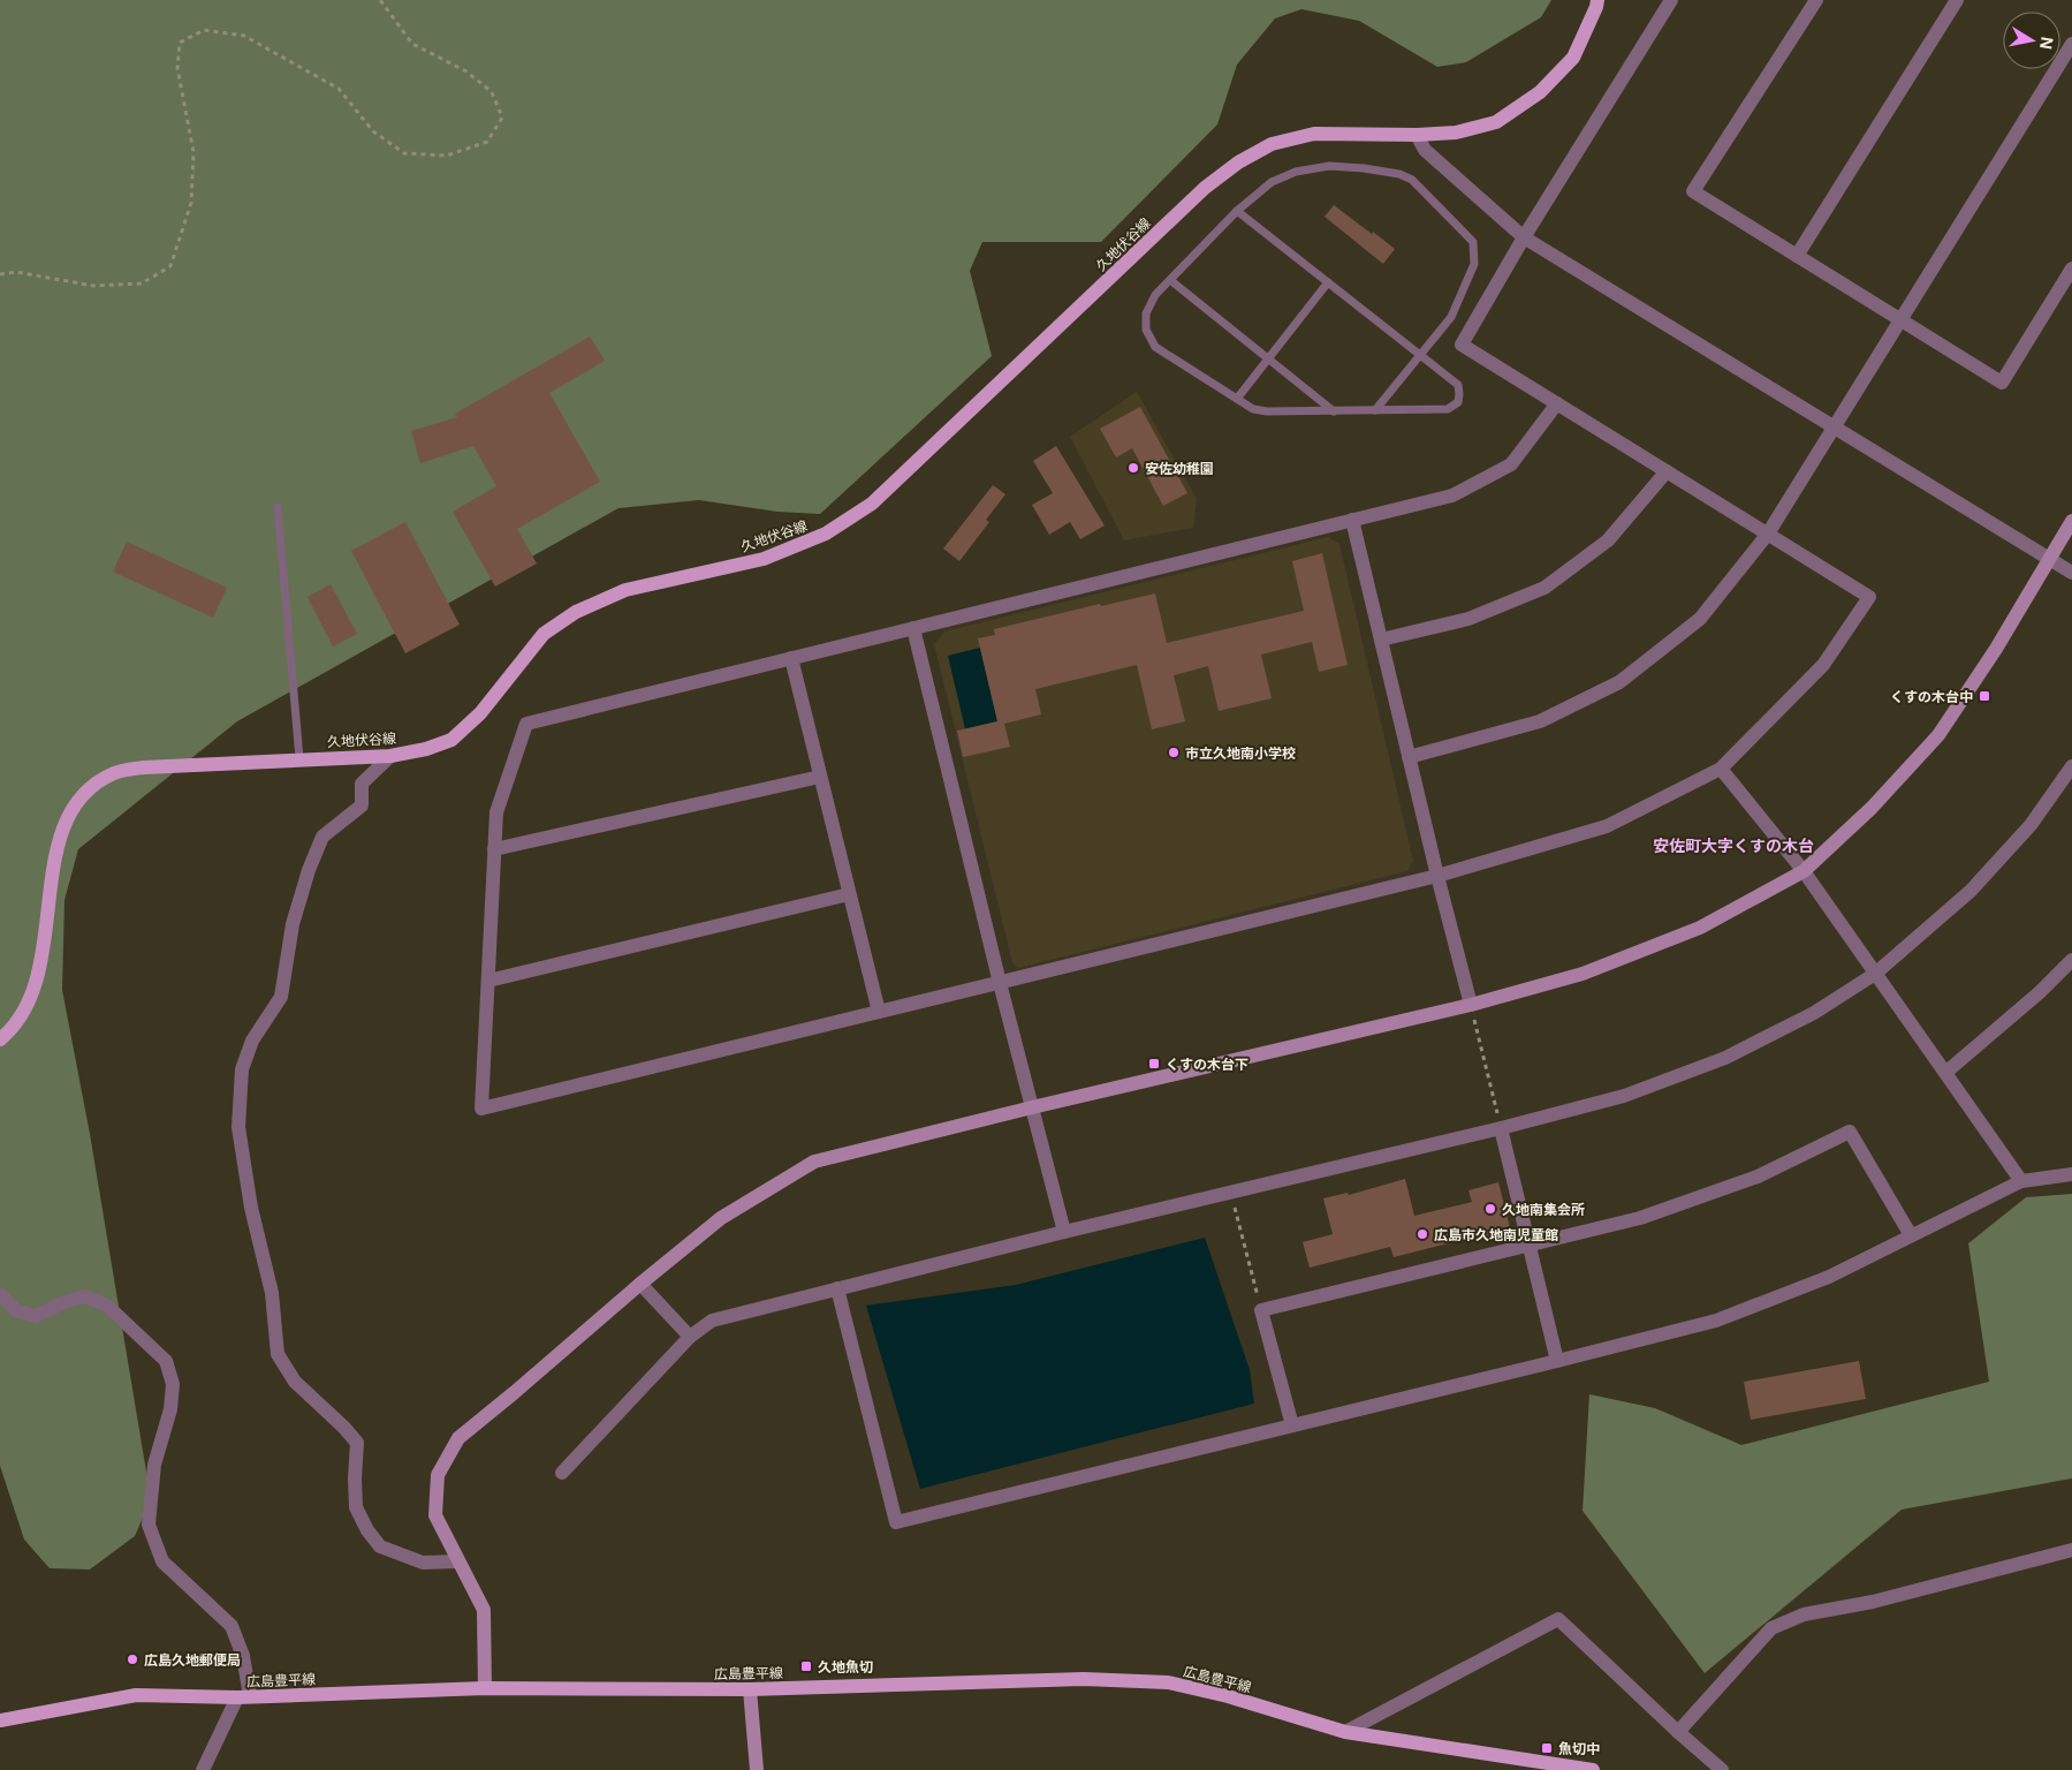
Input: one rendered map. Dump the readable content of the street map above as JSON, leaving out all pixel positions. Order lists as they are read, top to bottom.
{
  "streets": {
    "main road": ["久地伏谷線", "広島豊平線"]
  },
  "districts": ["安佐町大字くすの木台"],
  "places": {
    "other": [
      "安佐幼稚園",
      "市立久地南小学校",
      "久地南集会所",
      "広島市久地南児童館",
      "広島久地郵便局"
    ],
    "transit": [
      "くすの木台中",
      "くすの木台下",
      "久地魚切",
      "魚切中"
    ]
  },
  "north": "right"
}
